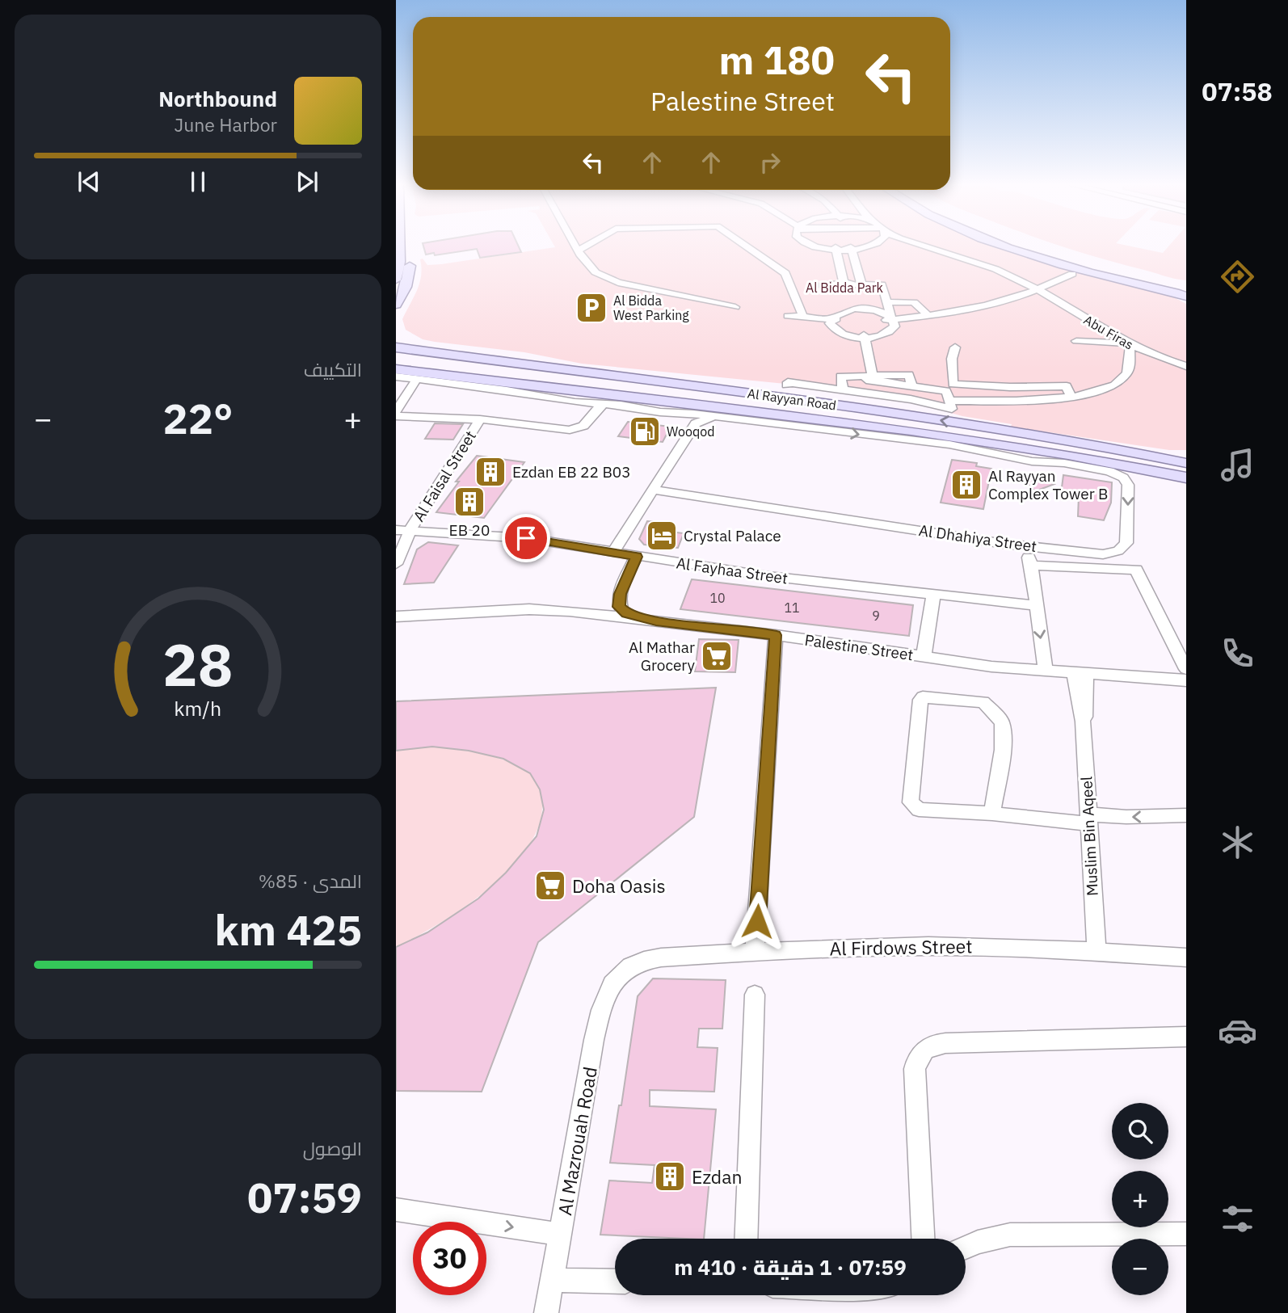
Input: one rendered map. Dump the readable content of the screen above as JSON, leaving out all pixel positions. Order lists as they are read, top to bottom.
{
  "streets": {
    "main road": ["Al Rayyan Road"],
    "street": [
      "Abu Firas",
      "Al Faisal Street",
      "Al Dhahiya Street",
      "Al Fayhaa Street",
      "Palestine Street",
      "Muslim Bin Aqeel",
      "Al Firdows Street",
      "Al Mazrouah Road"
    ]
  },
  "crossings": [
    ["Al Rayyan Road", "Al Dhahiya Street"],
    ["Al Faisal Street", "Al Fayhaa Street"],
    ["Palestine Street", "Muslim Bin Aqeel"],
    ["Muslim Bin Aqeel", "Al Firdows Street"],
    ["Al Firdows Street", "Al Mazrouah Road"]
  ],
  "parks": ["Al Bidda Park"],
  "places": {
    "parking": ["Al Bidda West Parking"],
    "fuel station": ["Wooqod"],
    "building": [
      "Ezdan EB 22 B03",
      "Al Rayyan Complex Tower B",
      "EB 20",
      "Ezdan"
    ],
    "hotel": ["Crystal Palace"],
    "supermarket": ["Al Mathar Grocery", "Doha Oasis"]
  },
  "house_numbers": ["10", "11", "9"],
  "page": {
    "tabs": "07:58",
    "turn": ["180 m", "Palestine Street"],
    "song": ["Northbound", "June Harbor"],
    "tile": [
      "التكييف",
      ["المدى · 85%", "425 km"],
      ["الوصول", "07:59"]
    ],
    "heat": ["−", "22°", "+"],
    "map_buttons": ["+", "−"],
    "limit": "30",
    "trip": "07:59 · 1 دقيقة · 410 m",
    "gauge": ["28", "km/h"]
  }
}
